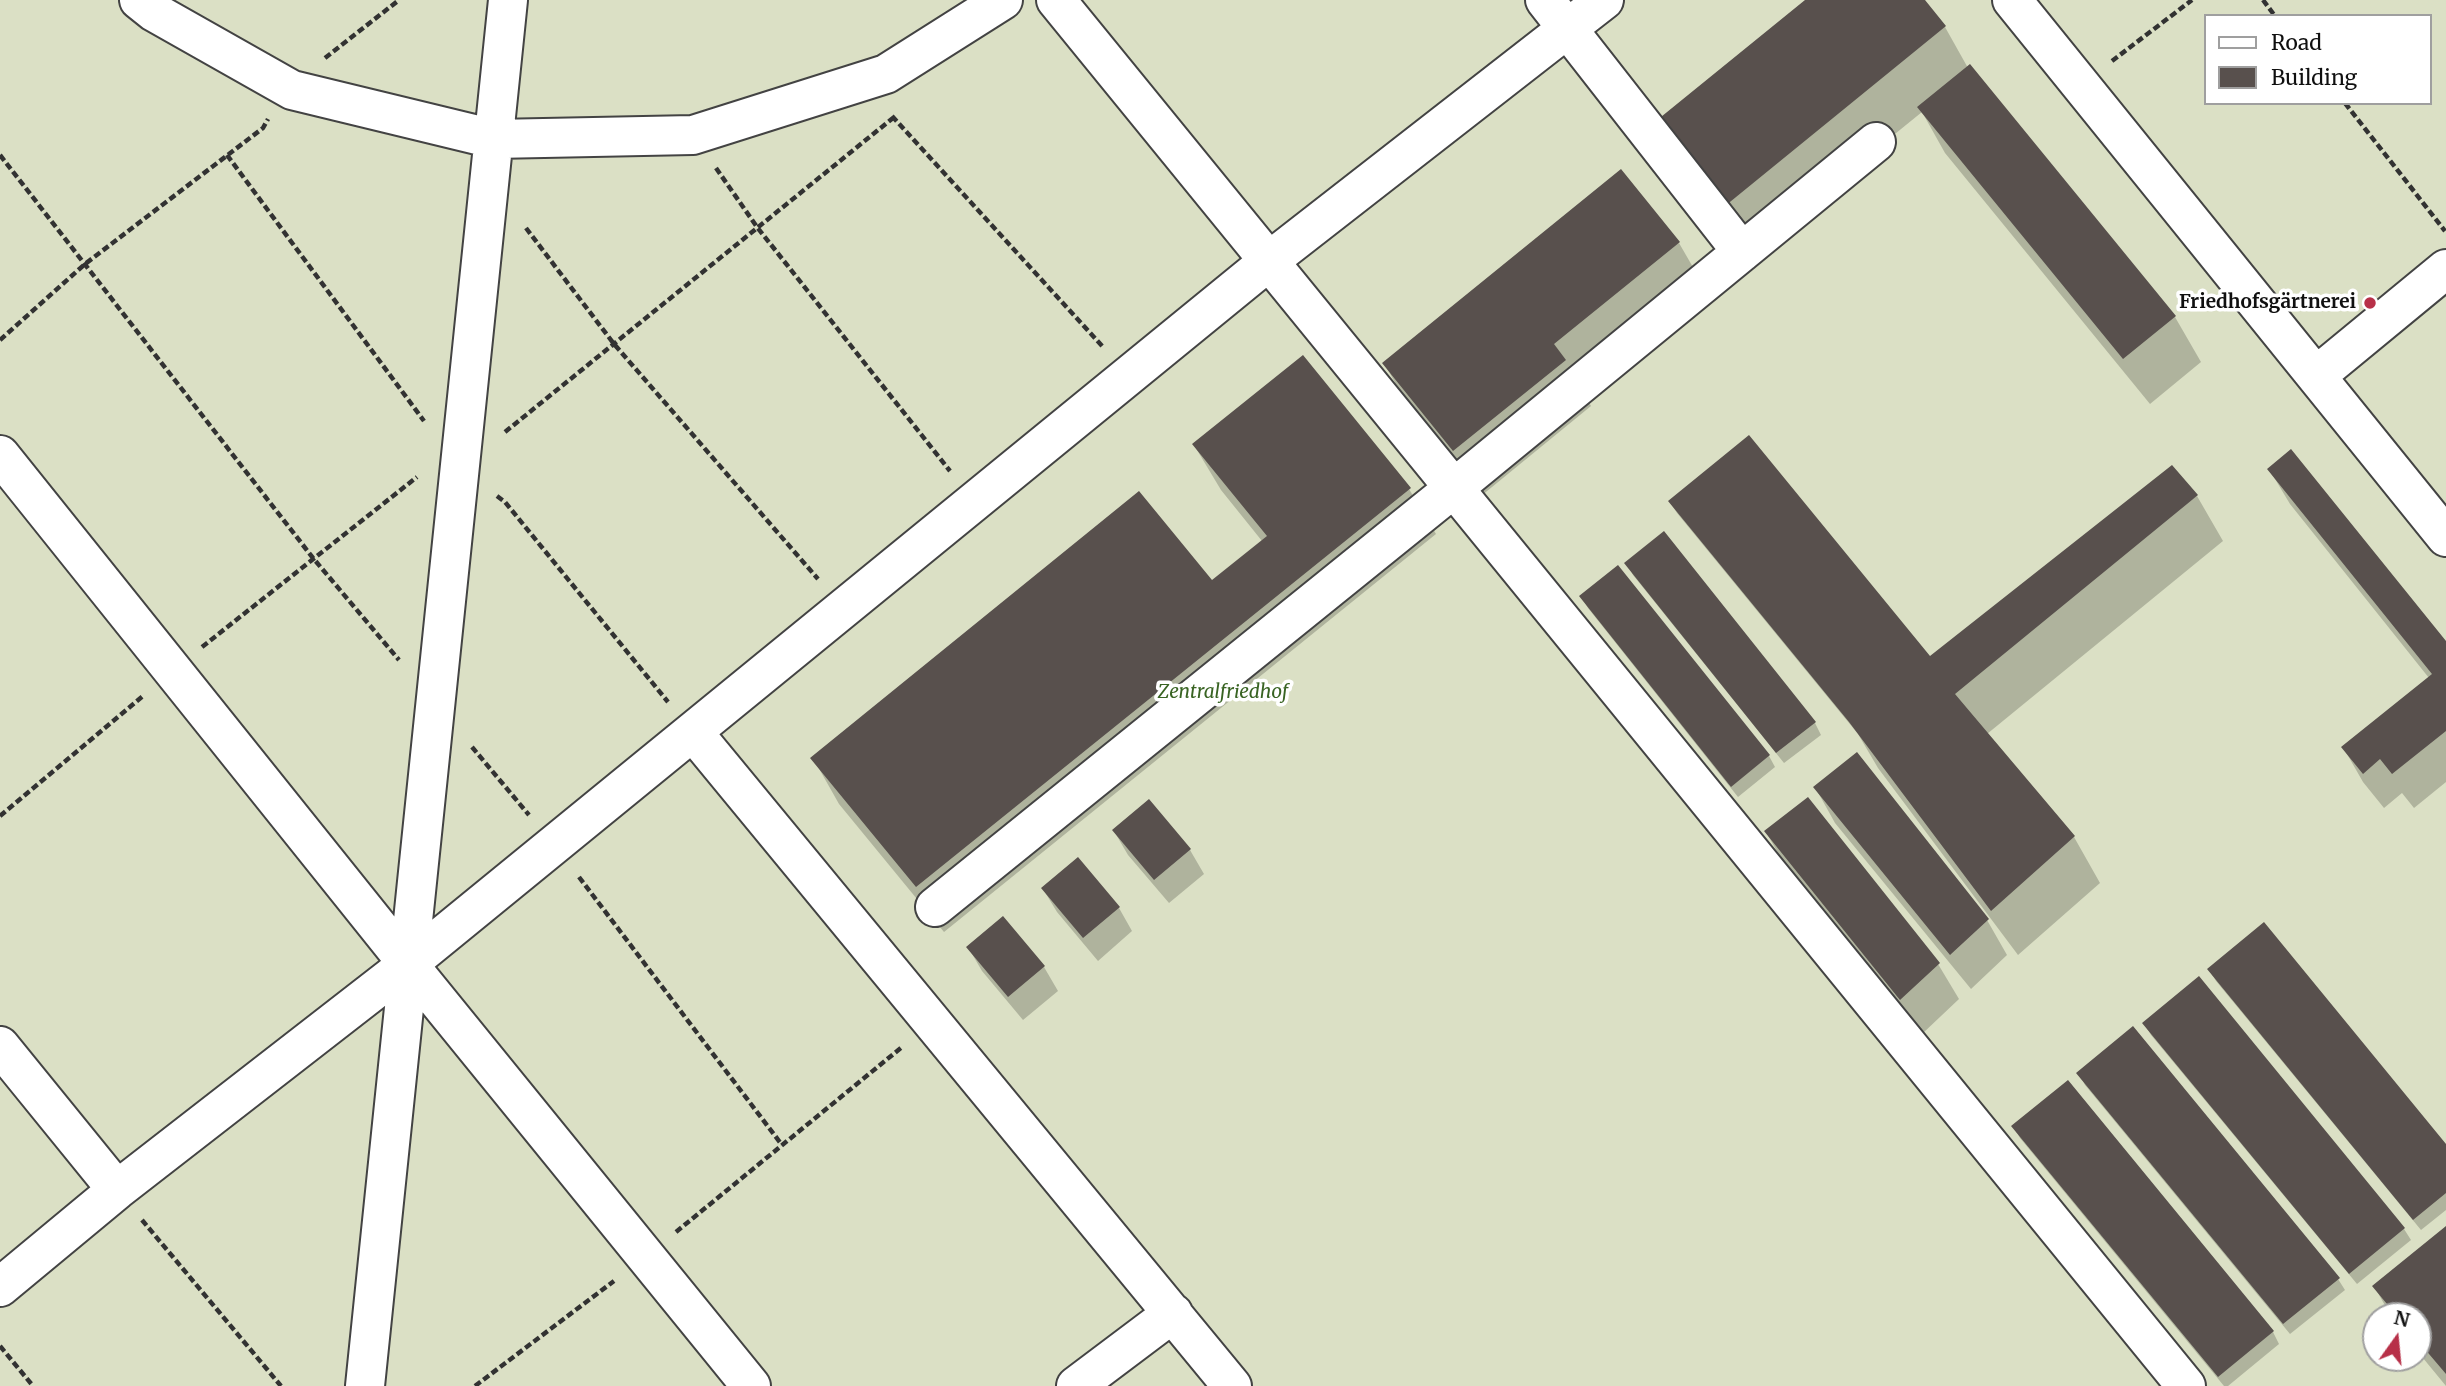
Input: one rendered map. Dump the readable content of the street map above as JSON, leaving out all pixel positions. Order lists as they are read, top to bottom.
{
  "parks": ["Zentralfriedhof"],
  "places": ["Friedhofsgärtnerei"],
  "legend": ["Road", "Building"],
  "north": "top"
}
